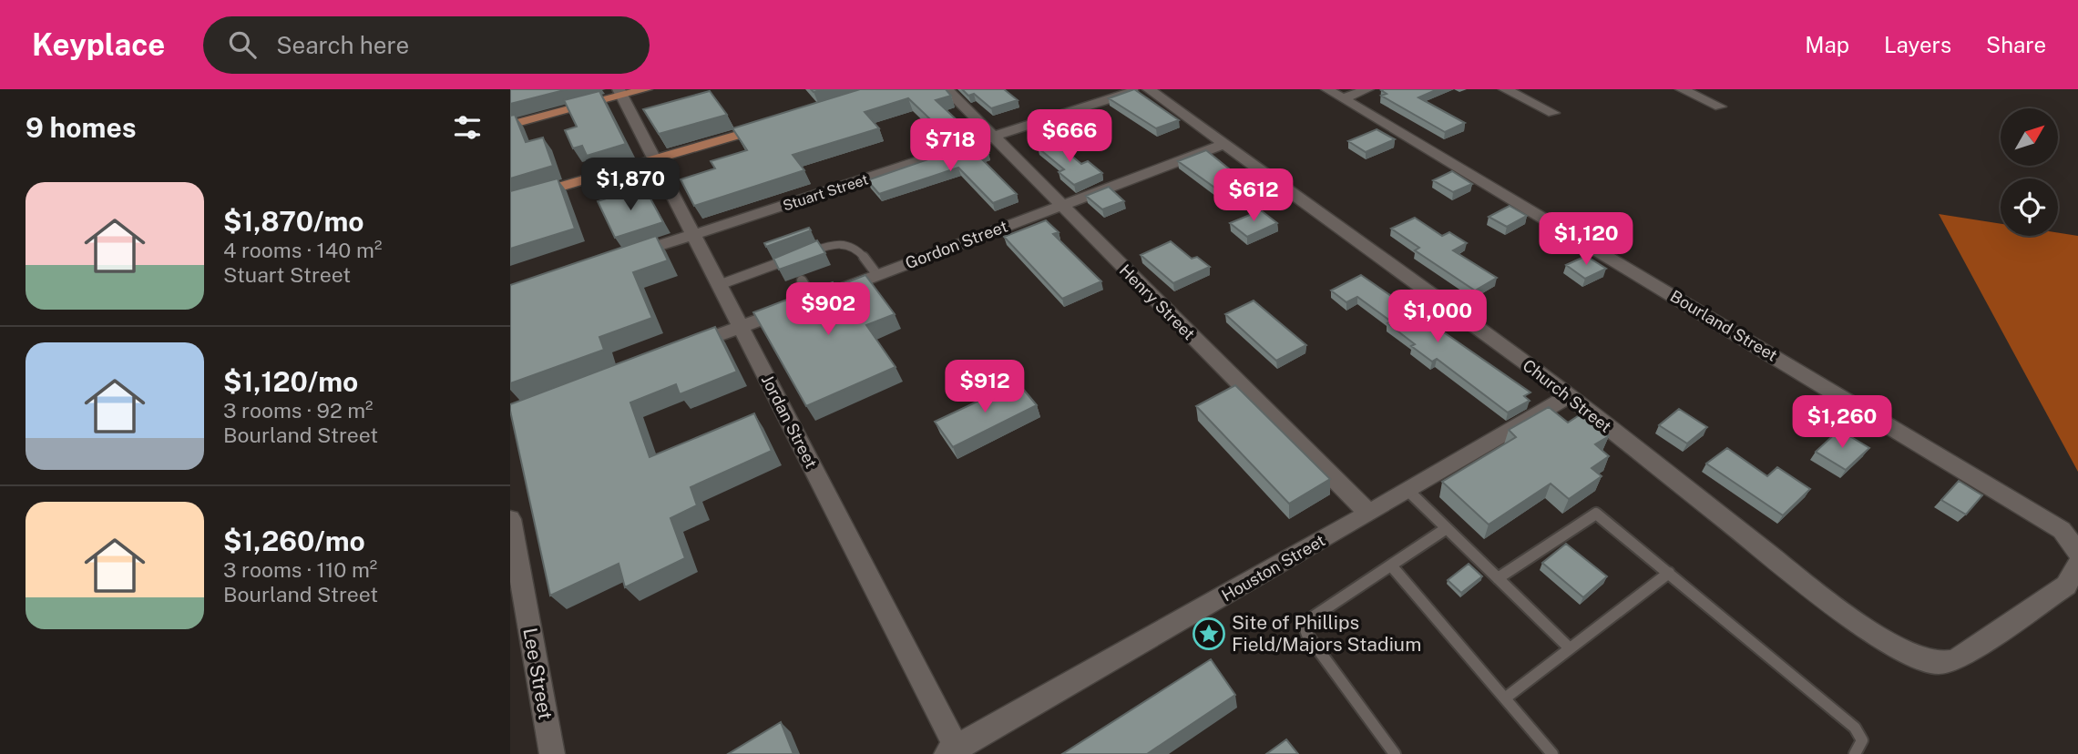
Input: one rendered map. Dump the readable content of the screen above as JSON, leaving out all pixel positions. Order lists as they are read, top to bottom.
{
  "streets": {
    "street": [
      "Stuart Street",
      "Gordon Street",
      "Henry Street",
      "Bourland Street",
      "Church Street",
      "Jordan Street",
      "Houston Street",
      "Lee Street"
    ]
  },
  "crossings": [
    ["Stuart Street", "Henry Street"],
    ["Stuart Street", "Jordan Street"],
    ["Gordon Street", "Henry Street"],
    ["Gordon Street", "Church Street"],
    ["Gordon Street", "Jordan Street"],
    ["Henry Street", "Houston Street"],
    ["Church Street", "Houston Street"],
    ["Jordan Street", "Houston Street"]
  ],
  "places": {
    "place": ["Site of Phillips Field/Majors Stadium"]
  },
  "north": "top right",
  "page": {
    "header": "Keyplace",
    "search": "Search here",
    "nav": ["Map", "Layers", "Share"],
    "heading": "9 homes",
    "price": [
      "$666",
      "$718",
      "$1,870",
      "$612",
      "$1,120",
      "$902",
      "$1,000",
      "$912",
      "$1,260"
    ],
    "list": [
      {
        "name": "$1,870/mo",
        "note": "4 rooms · 140 m² · Stuart Street"
      },
      {
        "name": "$1,120/mo",
        "note": "3 rooms · 92 m² · Bourland Street"
      },
      {
        "name": "$1,260/mo",
        "note": "3 rooms · 110 m² · Bourland Street"
      }
    ]
  }
}
